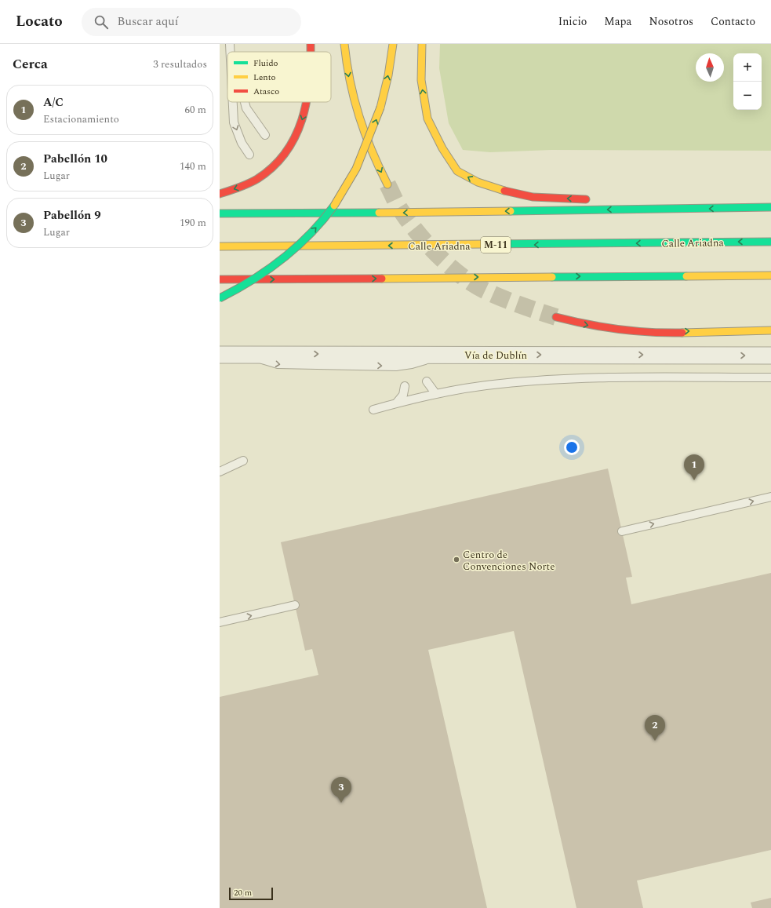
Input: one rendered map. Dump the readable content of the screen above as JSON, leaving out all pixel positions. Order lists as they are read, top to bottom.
{
  "streets": {
    "main road": ["Calle Ariadna", "M-11"],
    "street": ["Vía de Dublín"]
  },
  "one_way": ["Vía de Dublín"],
  "places": ["Centro de Convenciones Norte"],
  "legend": ["Fluido", "Lento", "Atasco"],
  "scale_bar": "20 m",
  "north": "top",
  "page": {
    "header": "Locato",
    "search": "Buscar aquí",
    "nav": [
      "Inicio",
      "Mapa",
      "Nosotros",
      "Contacto"
    ],
    "heading": ["Cerca", "3 resultados"],
    "map_buttons": ["+", "−"],
    "list": [
      {
        "mark": "1",
        "name": "A/C",
        "note": "Estacionamiento",
        "value": "60 m"
      },
      {
        "mark": "2",
        "name": "Pabellón 10",
        "note": "Lugar",
        "value": "140 m"
      },
      {
        "mark": "3",
        "name": "Pabellón 9",
        "note": "Lugar",
        "value": "190 m"
      }
    ],
    "pins": ["1", "2", "3"],
    "scale": "20 m"
  }
}
